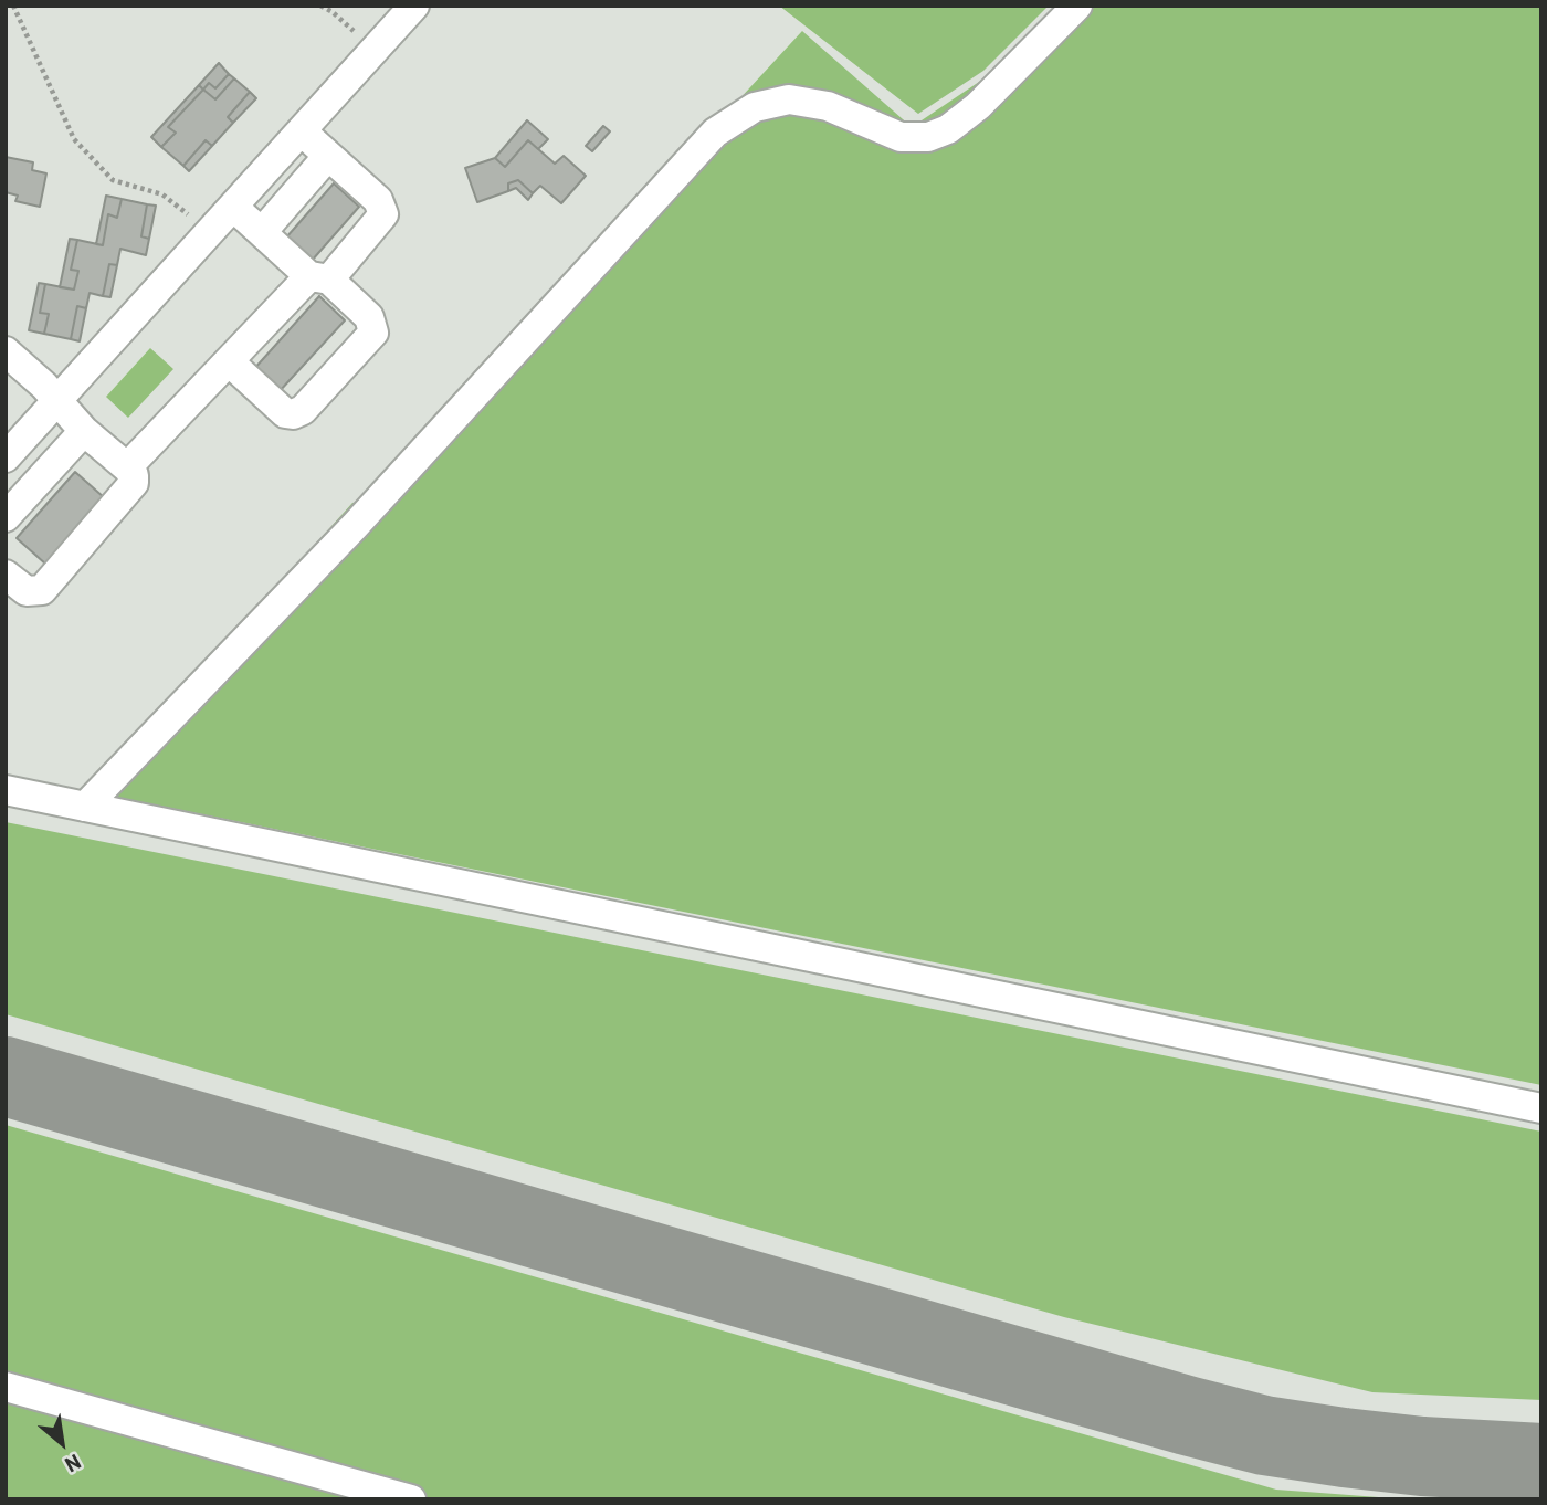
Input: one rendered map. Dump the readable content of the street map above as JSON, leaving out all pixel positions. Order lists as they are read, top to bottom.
{
  "north": "bottom right"
}
